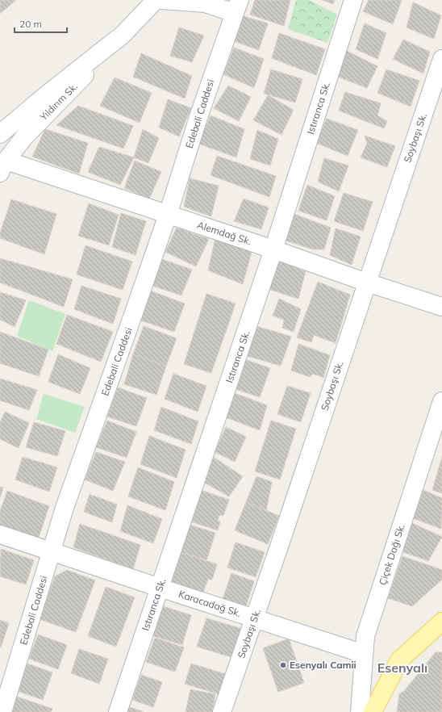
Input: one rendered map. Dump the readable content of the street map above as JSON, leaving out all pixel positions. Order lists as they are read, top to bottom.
{
  "streets": {
    "street": [
      "Yıldırım Sk.",
      "Istıranca Sk.",
      "Edebali Caddesi",
      "Soybaşı Sk.",
      "Alemdağ Sk.",
      "Çiçek Dağı Sk.",
      "Karacadağ Sk."
    ]
  },
  "crossings": [
    ["Yıldırım Sk.", "Alemdağ Sk."],
    ["Istıranca Sk.", "Alemdağ Sk."],
    ["Istıranca Sk.", "Karacadağ Sk."],
    ["Edebali Caddesi", "Alemdağ Sk."],
    ["Edebali Caddesi", "Karacadağ Sk."],
    ["Soybaşı Sk.", "Alemdağ Sk."],
    ["Soybaşı Sk.", "Karacadağ Sk."],
    ["Çiçek Dağı Sk.", "Karacadağ Sk."]
  ],
  "districts": ["Esenyalı"],
  "places": ["Esenyalı Camii"],
  "scale_bar": "20 m"
}
